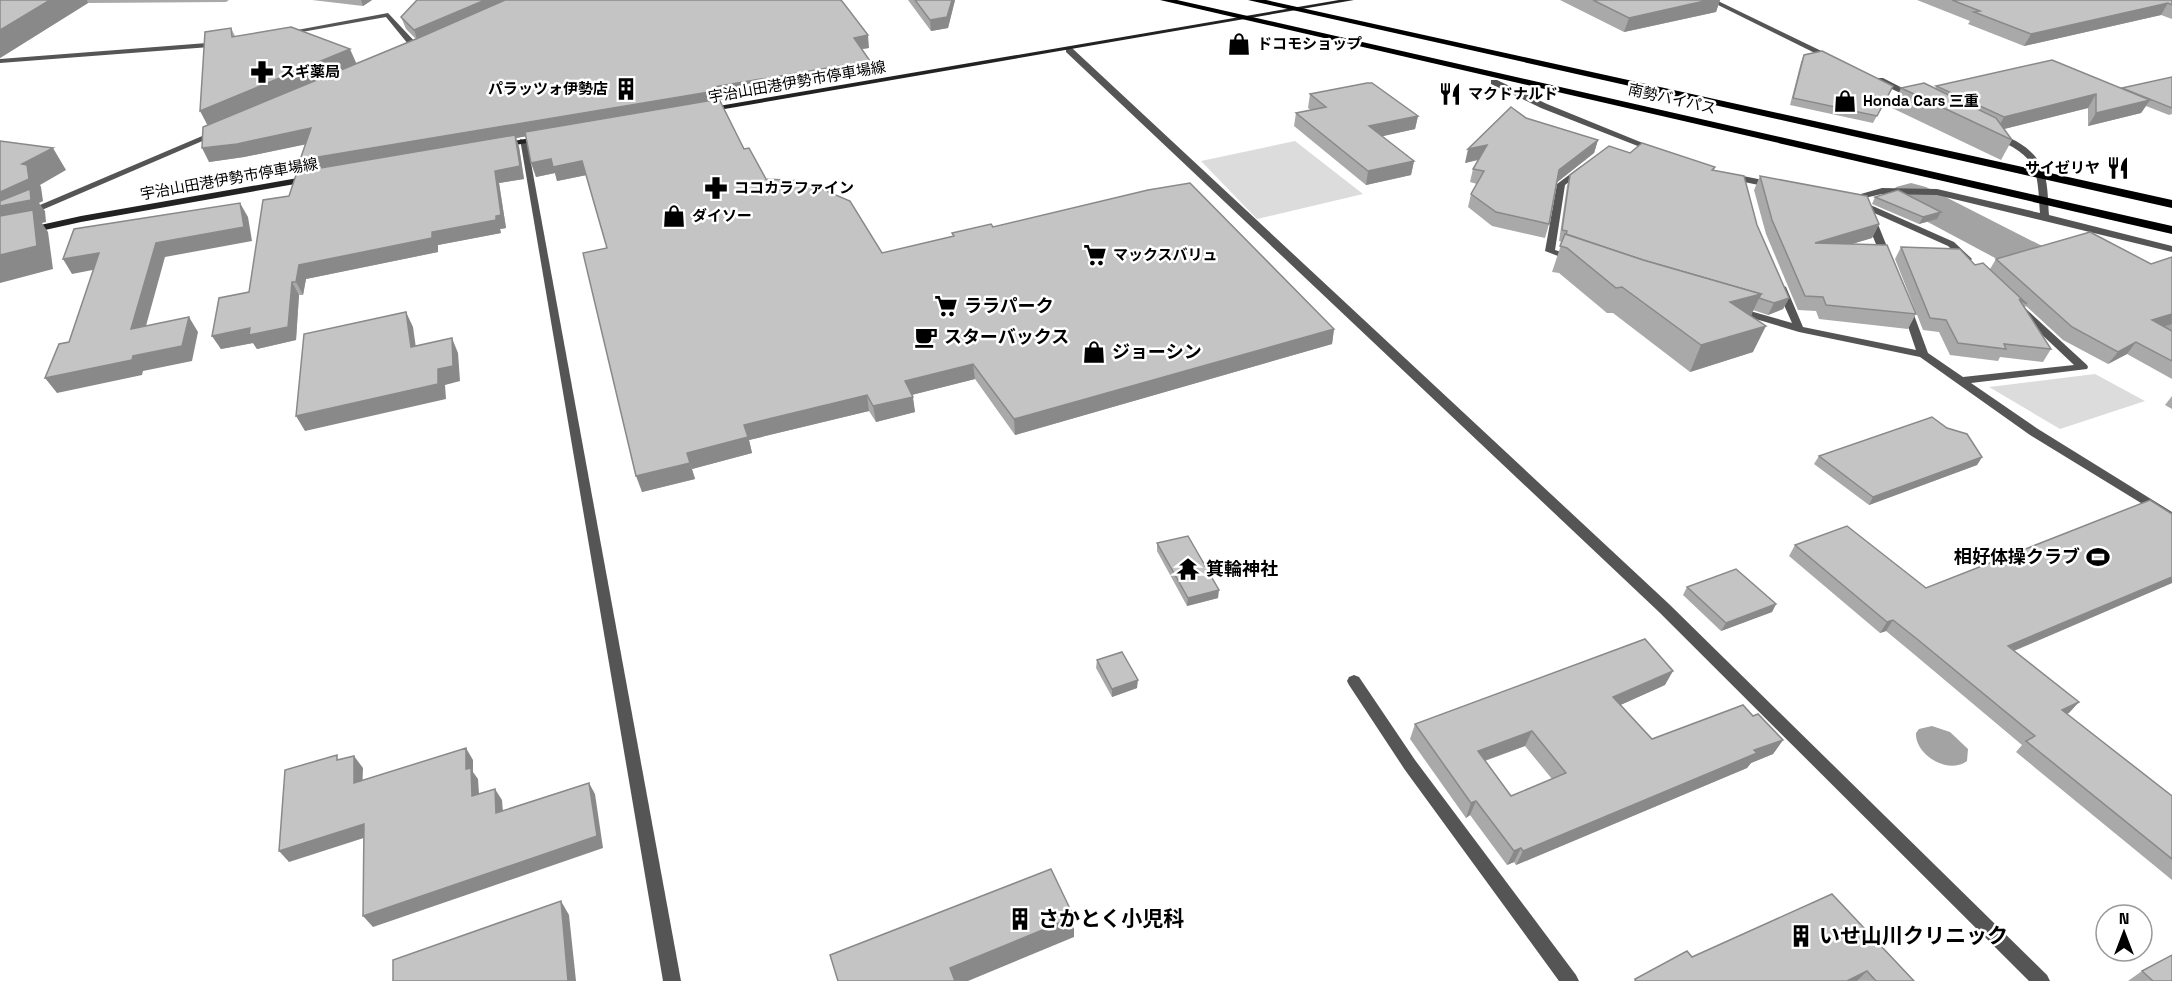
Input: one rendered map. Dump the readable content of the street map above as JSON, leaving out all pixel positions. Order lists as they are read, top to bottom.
{
  "streets": {
    "highway": ["南勢バイパス"],
    "main road": ["宇治山田港伊勢市停車場線"]
  },
  "crossings": [
    ["宇治山田港伊勢市停車場線", "南勢バイパス"]
  ],
  "places": {
    "shop": [
      "ドコモショップ",
      "Honda Cars 三重",
      "ダイソー",
      "ジョーシン"
    ],
    "pharmacy": ["スギ薬局", "ココカラファイン"],
    "building": ["パラッツォ伊勢店", "さかとく小児科", "いせ山川クリニック"],
    "restaurant": ["マクドナルド", "サイゼリヤ"],
    "supermarket": ["マックスバリュ", "ララパーク"],
    "cafe": ["スターバックス"],
    "sports": ["相好体操クラブ"],
    "temple": ["箕輪神社"]
  },
  "north": "top"
}
